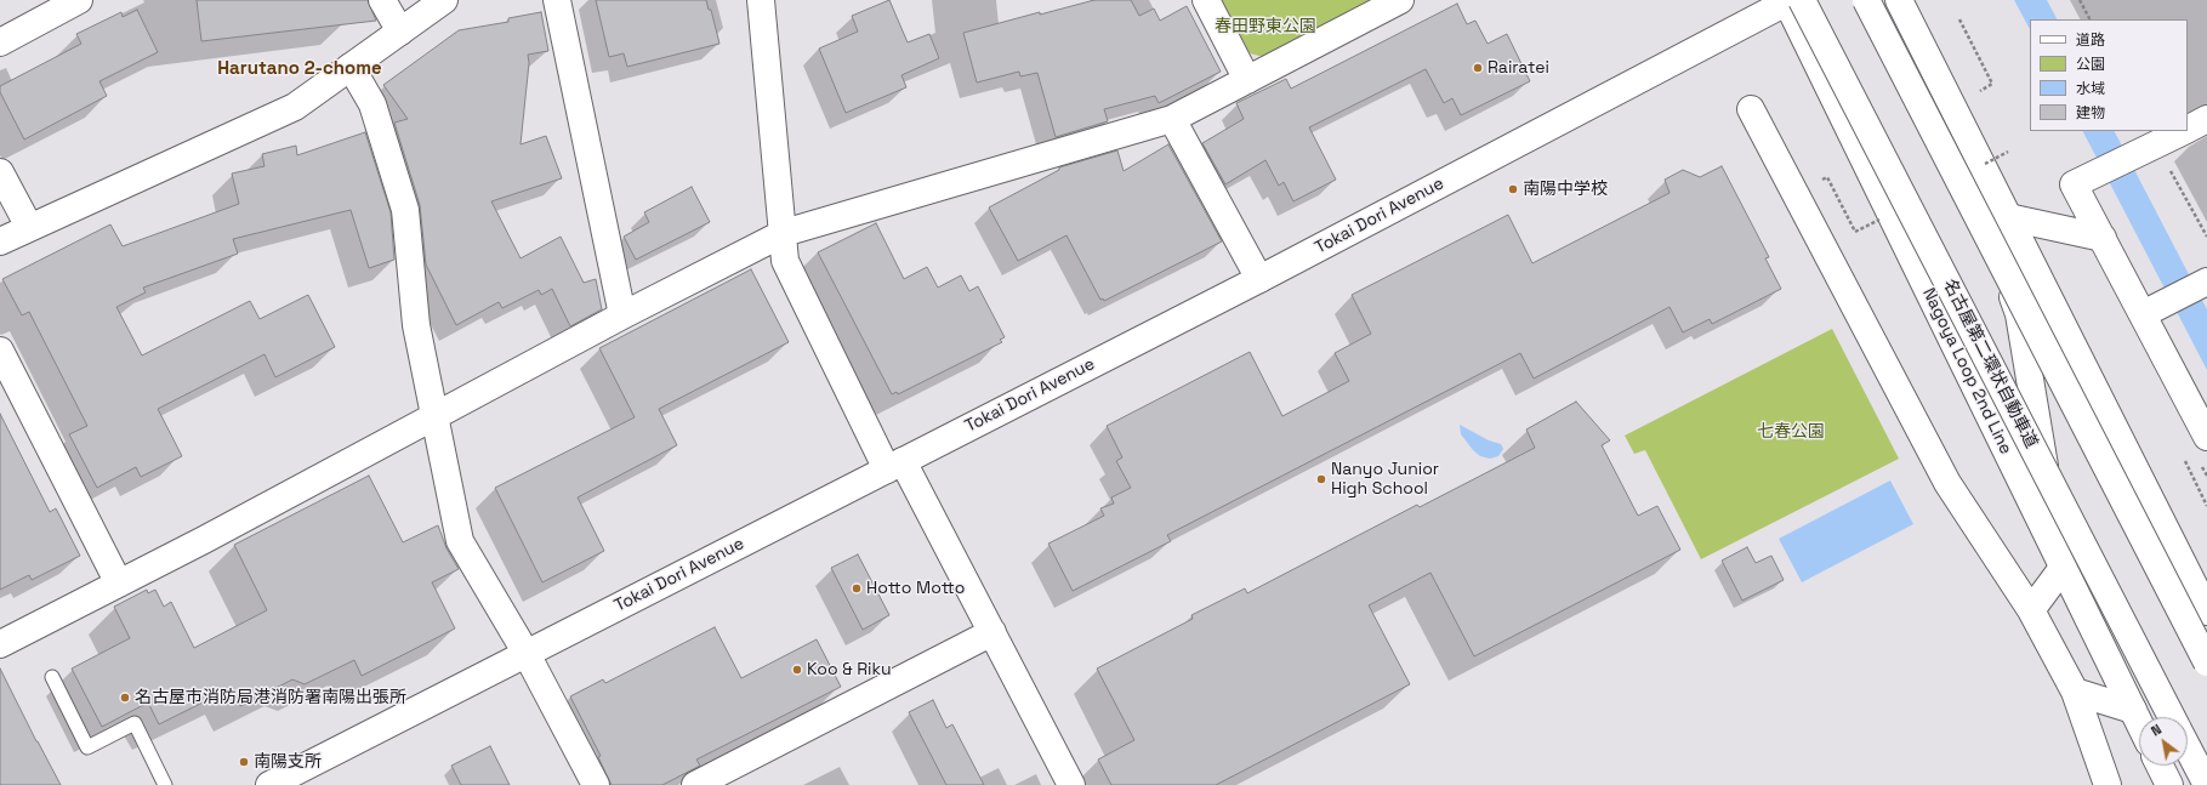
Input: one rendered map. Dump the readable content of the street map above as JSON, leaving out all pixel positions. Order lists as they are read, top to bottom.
{
  "streets": {
    "main road": ["Tokai Dori Avenue", "名古屋第二環状自動車道", "Nagoya Loop 2nd Line"]
  },
  "crossings": [
    ["Tokai Dori Avenue", "名古屋第二環状自動車道"],
    ["Tokai Dori Avenue", "Nagoya Loop 2nd Line"],
    ["名古屋第二環状自動車道", "Nagoya Loop 2nd Line"]
  ],
  "districts": ["Harutano 2-chome"],
  "parks": ["春田野東公園", "七春公園"],
  "places": [
    "Rairatei",
    "南陽中学校",
    "Nanyo Junior High School",
    "Hotto Motto",
    "Koo & Riku",
    "名古屋市消防局港消防署南陽出張所",
    "南陽支所"
  ],
  "legend": [
    "道路",
    "公園",
    "水域",
    "建物"
  ],
  "north": "top left"
}
